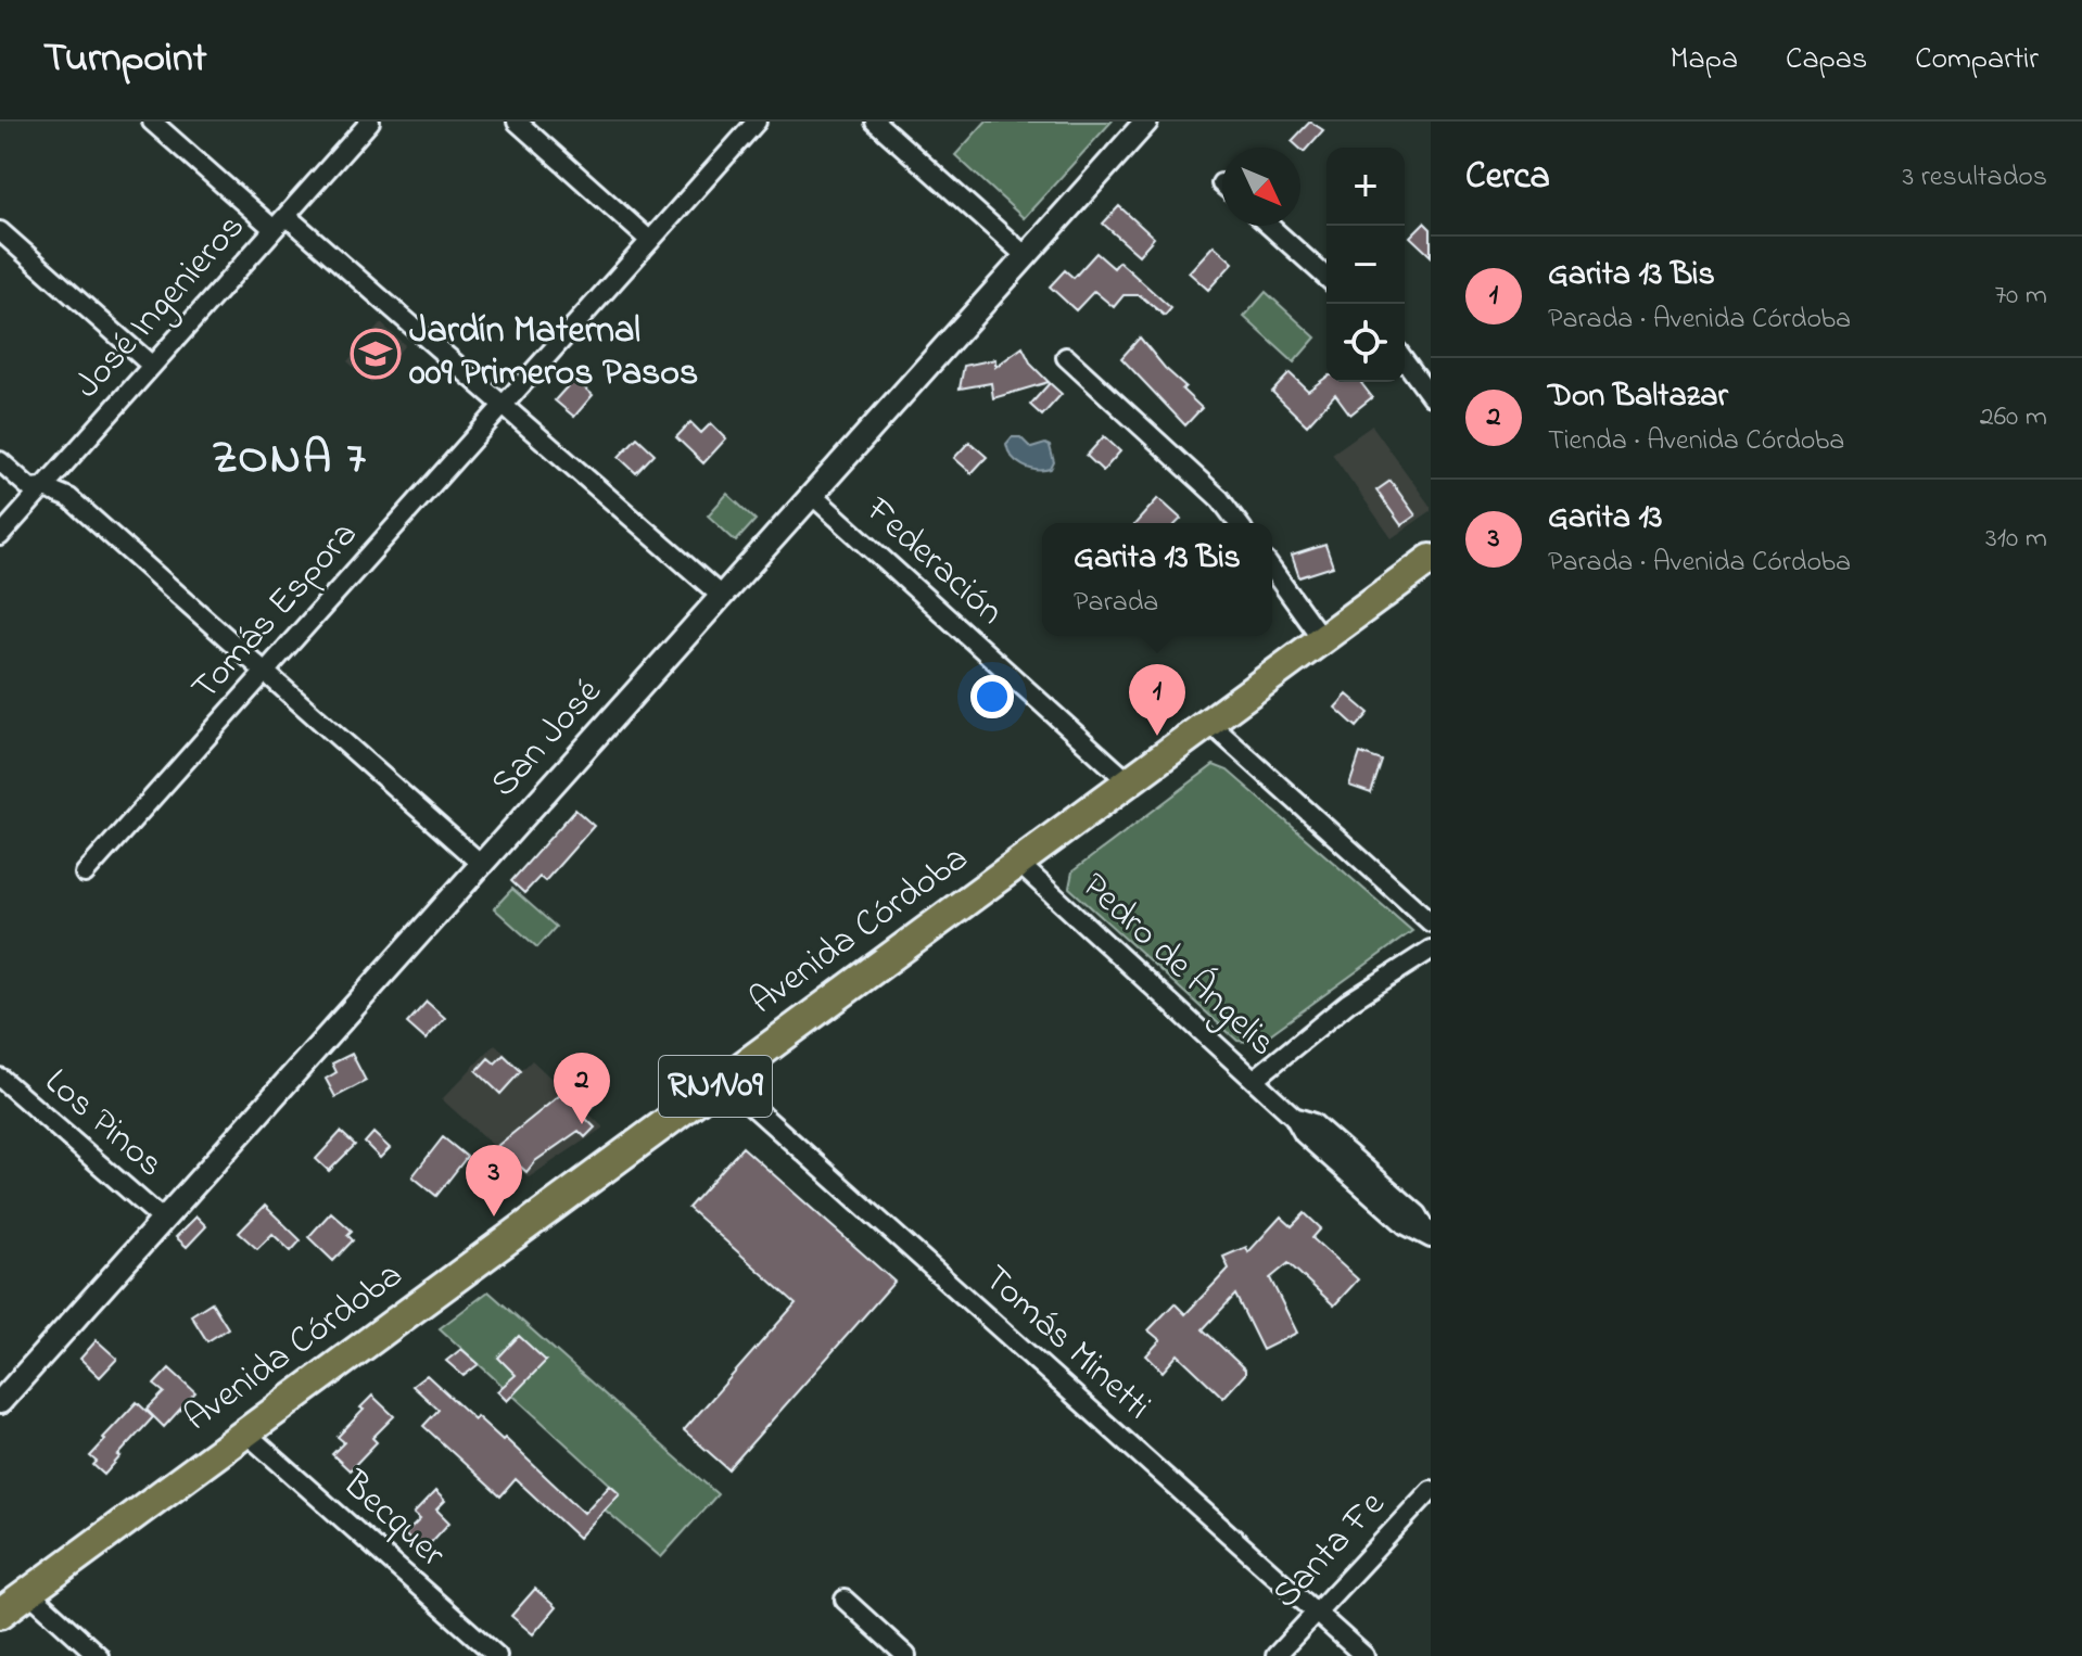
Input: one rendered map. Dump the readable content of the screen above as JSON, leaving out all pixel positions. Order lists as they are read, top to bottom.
{
  "streets": {
    "main road": ["Avenida Córdoba", "RN1V09"],
    "street": [
      "José Ingenieros",
      "Federación",
      "Tomás Espora",
      "San José",
      "Pedro de Ángelis",
      "Los Pinos",
      "Tomás Minetti",
      "Becquer",
      "Santa Fe"
    ]
  },
  "crossings": [
    ["Federación", "San José"],
    ["Federación", "Avenida Córdoba"],
    ["San José", "Los Pinos"],
    ["Avenida Córdoba", "Pedro de Ángelis"],
    ["Avenida Córdoba", "Tomás Minetti"],
    ["Avenida Córdoba", "Becquer"],
    ["Tomás Minetti", "Santa Fe"]
  ],
  "districts": ["ZONA 7"],
  "places": {
    "school or university": ["Jardín Maternal 009 Primeros Pasos"]
  },
  "north": "bottom right",
  "page": {
    "header": "Turnpoint",
    "nav": ["Mapa", "Capas", "Compartir"],
    "heading": ["Cerca", "3 resultados"],
    "map_buttons": ["+", "−"],
    "list": [
      {
        "mark": "1",
        "name": "Garita 13 Bis",
        "note": "Parada · Avenida Córdoba",
        "value": "70 m"
      },
      {
        "mark": "2",
        "name": "Don Baltazar",
        "note": "Tienda · Avenida Córdoba",
        "value": "260 m"
      },
      {
        "mark": "3",
        "name": "Garita 13",
        "note": "Parada · Avenida Córdoba",
        "value": "310 m"
      }
    ],
    "popup": ["Garita 13 Bis", "Parada"],
    "pins": ["1", "2", "3"]
  }
}
